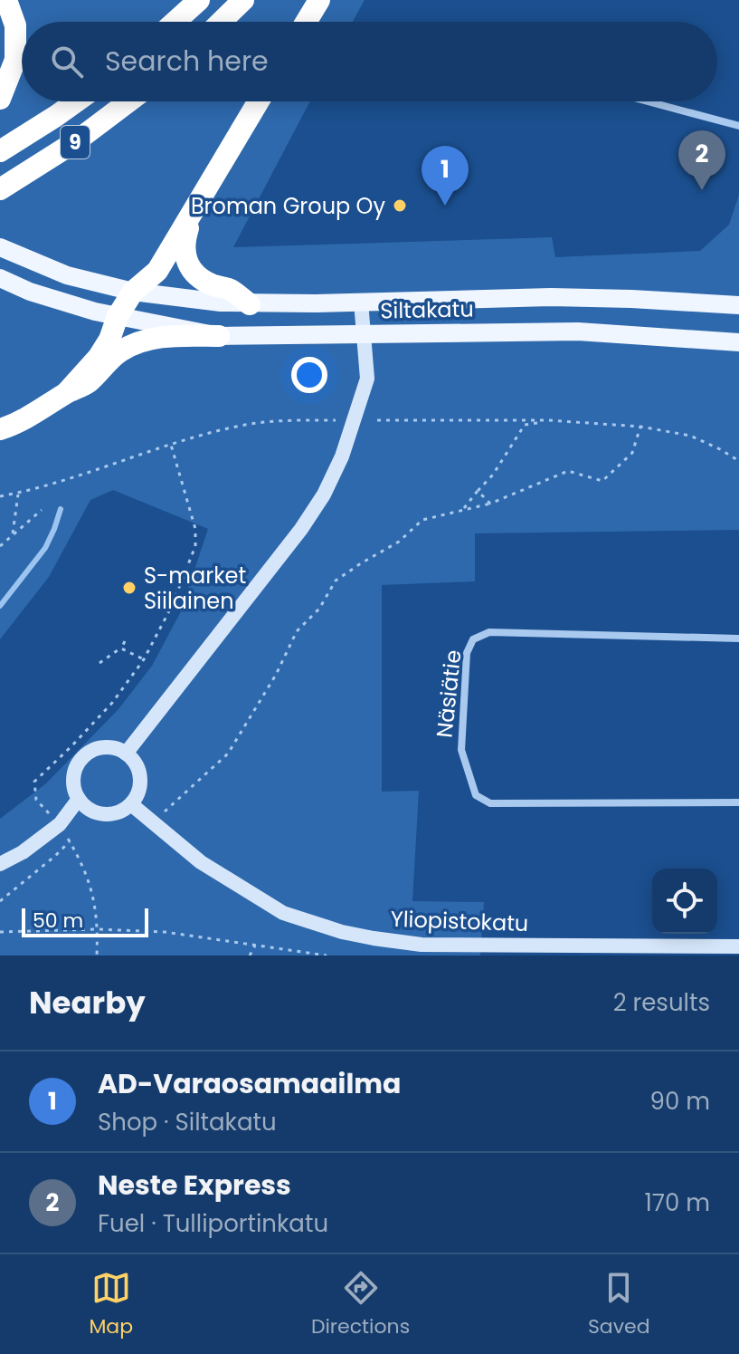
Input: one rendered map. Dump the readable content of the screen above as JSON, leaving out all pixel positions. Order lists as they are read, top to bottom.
{
  "streets": {
    "highway": ["9"],
    "main road": ["Siltakatu", "Yliopistokatu"],
    "street": ["Näsiätie"]
  },
  "places": ["Broman Group Oy", "S-market Siilainen"],
  "scale_bar": "50 m",
  "page": {
    "search": "Search here",
    "pins": ["2", "1"],
    "scale": "50 m",
    "heading": ["Nearby", "2 results"],
    "list": [
      {
        "mark": "1",
        "name": "AD-Varaosamaailma",
        "note": "Shop · Siltakatu",
        "value": "90 m"
      },
      {
        "mark": "2",
        "name": "Neste Express",
        "note": "Fuel · Tulliportinkatu",
        "value": "170 m"
      }
    ],
    "nav": ["Map", "Directions", "Saved"]
  }
}
